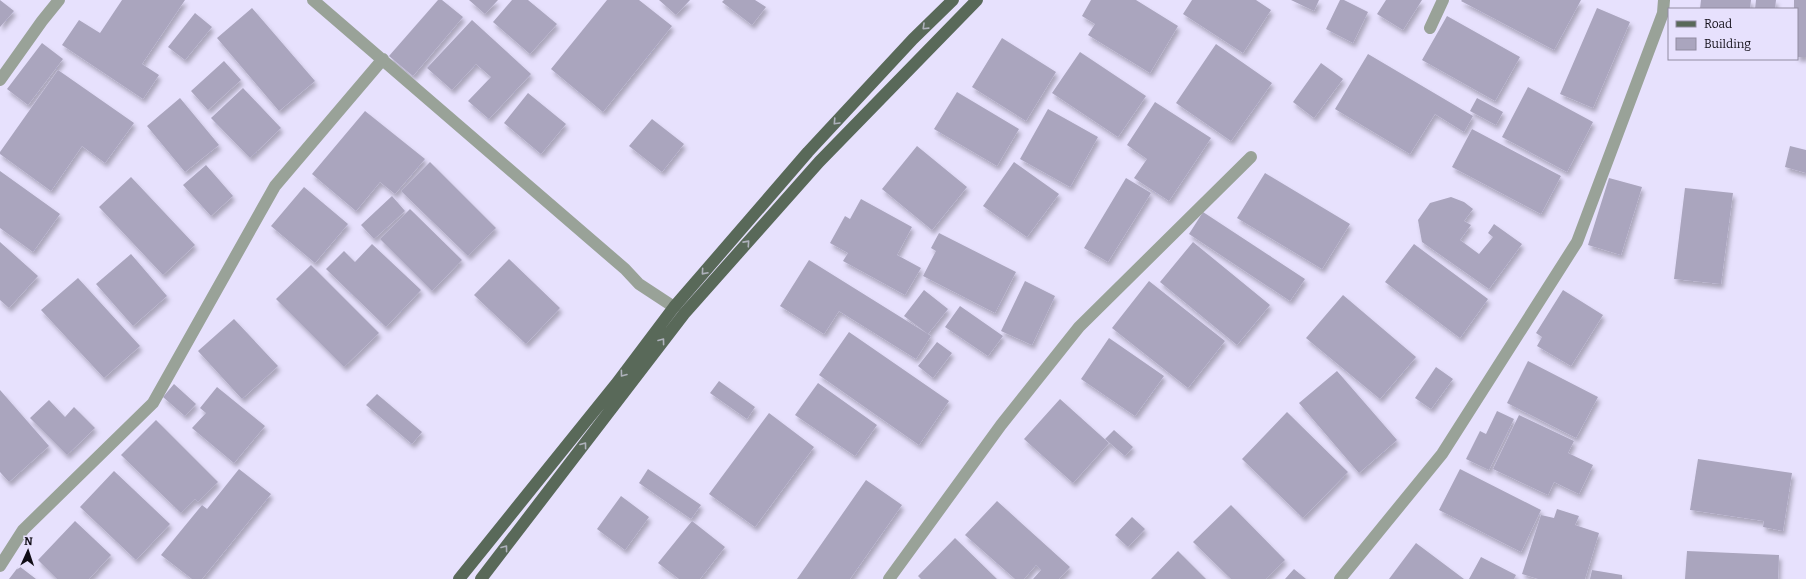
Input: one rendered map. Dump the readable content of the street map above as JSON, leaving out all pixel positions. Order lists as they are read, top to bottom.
{
  "legend": ["Road", "Building"],
  "north": "top"
}
